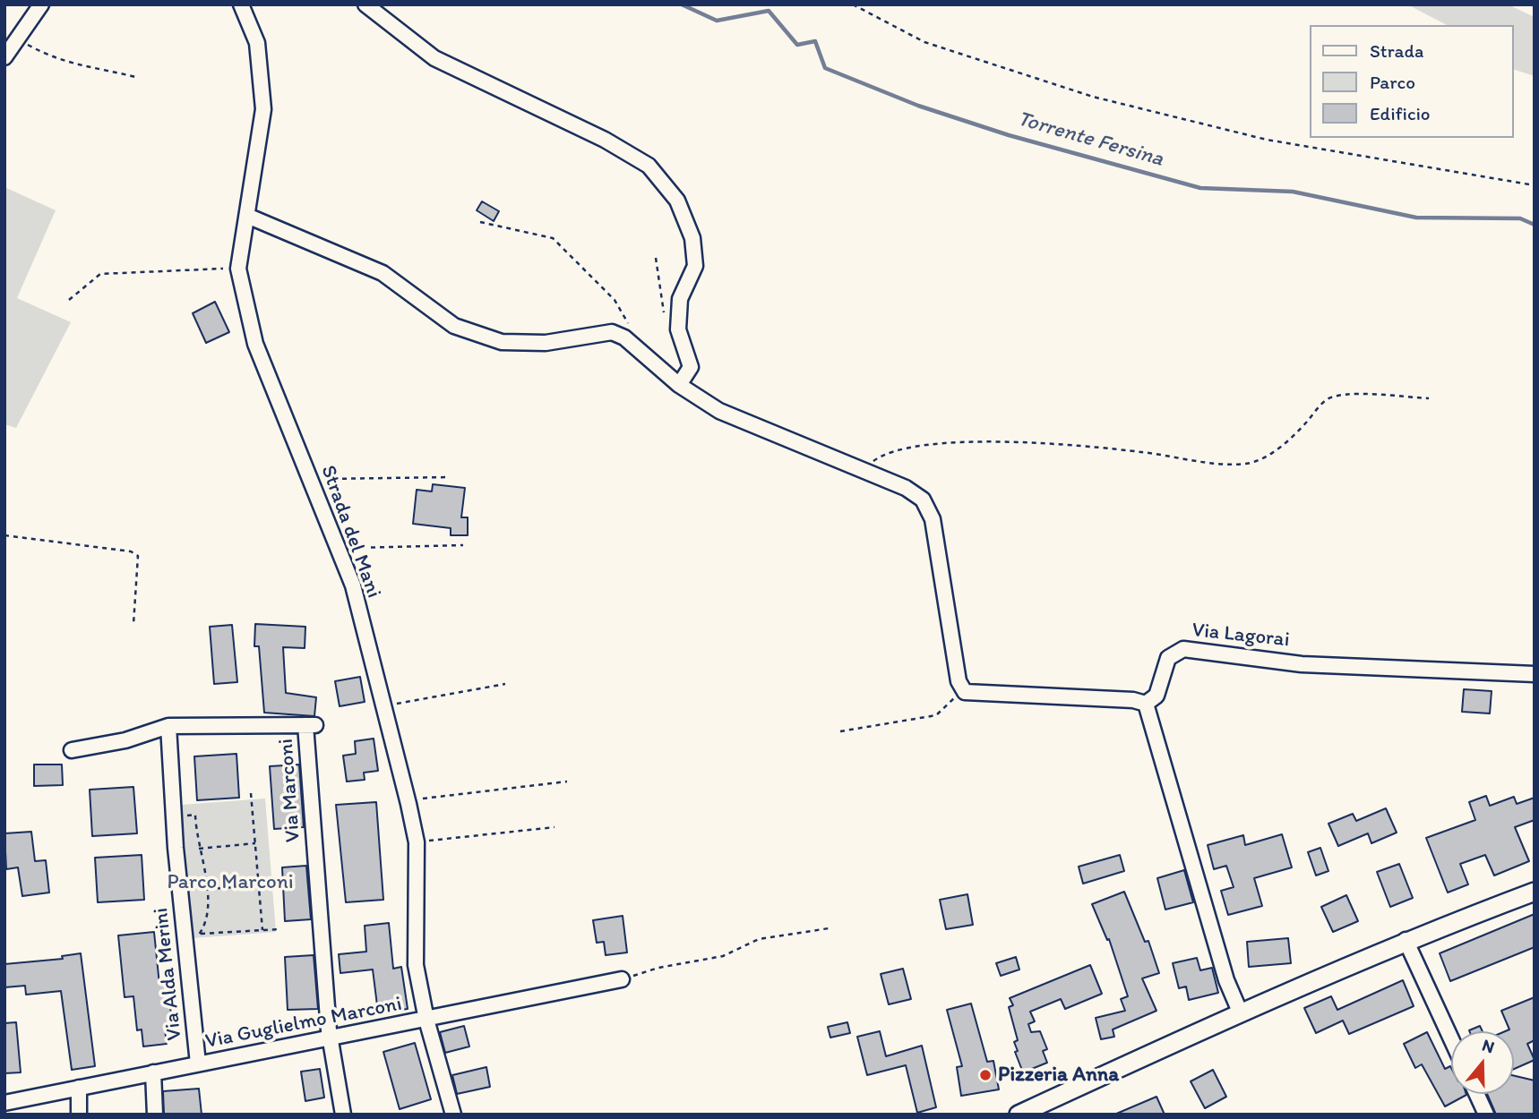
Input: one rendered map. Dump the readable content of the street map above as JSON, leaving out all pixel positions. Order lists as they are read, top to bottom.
{
  "streets": {
    "street": [
      "Strada del Mani",
      "Via Lagorai",
      "Via Marconi",
      "Via Alda Merini",
      "Via Guglielmo Marconi"
    ]
  },
  "crossings": [
    ["Strada del Mani", "Via Guglielmo Marconi"],
    ["Via Marconi", "Via Alda Merini"],
    ["Via Marconi", "Via Guglielmo Marconi"],
    ["Via Alda Merini", "Via Guglielmo Marconi"]
  ],
  "water": ["Torrente Fersina"],
  "parks": ["Parco Marconi"],
  "places": ["Pizzeria Anna"],
  "legend": ["Strada", "Parco", "Edificio"],
  "north": "top"
}
